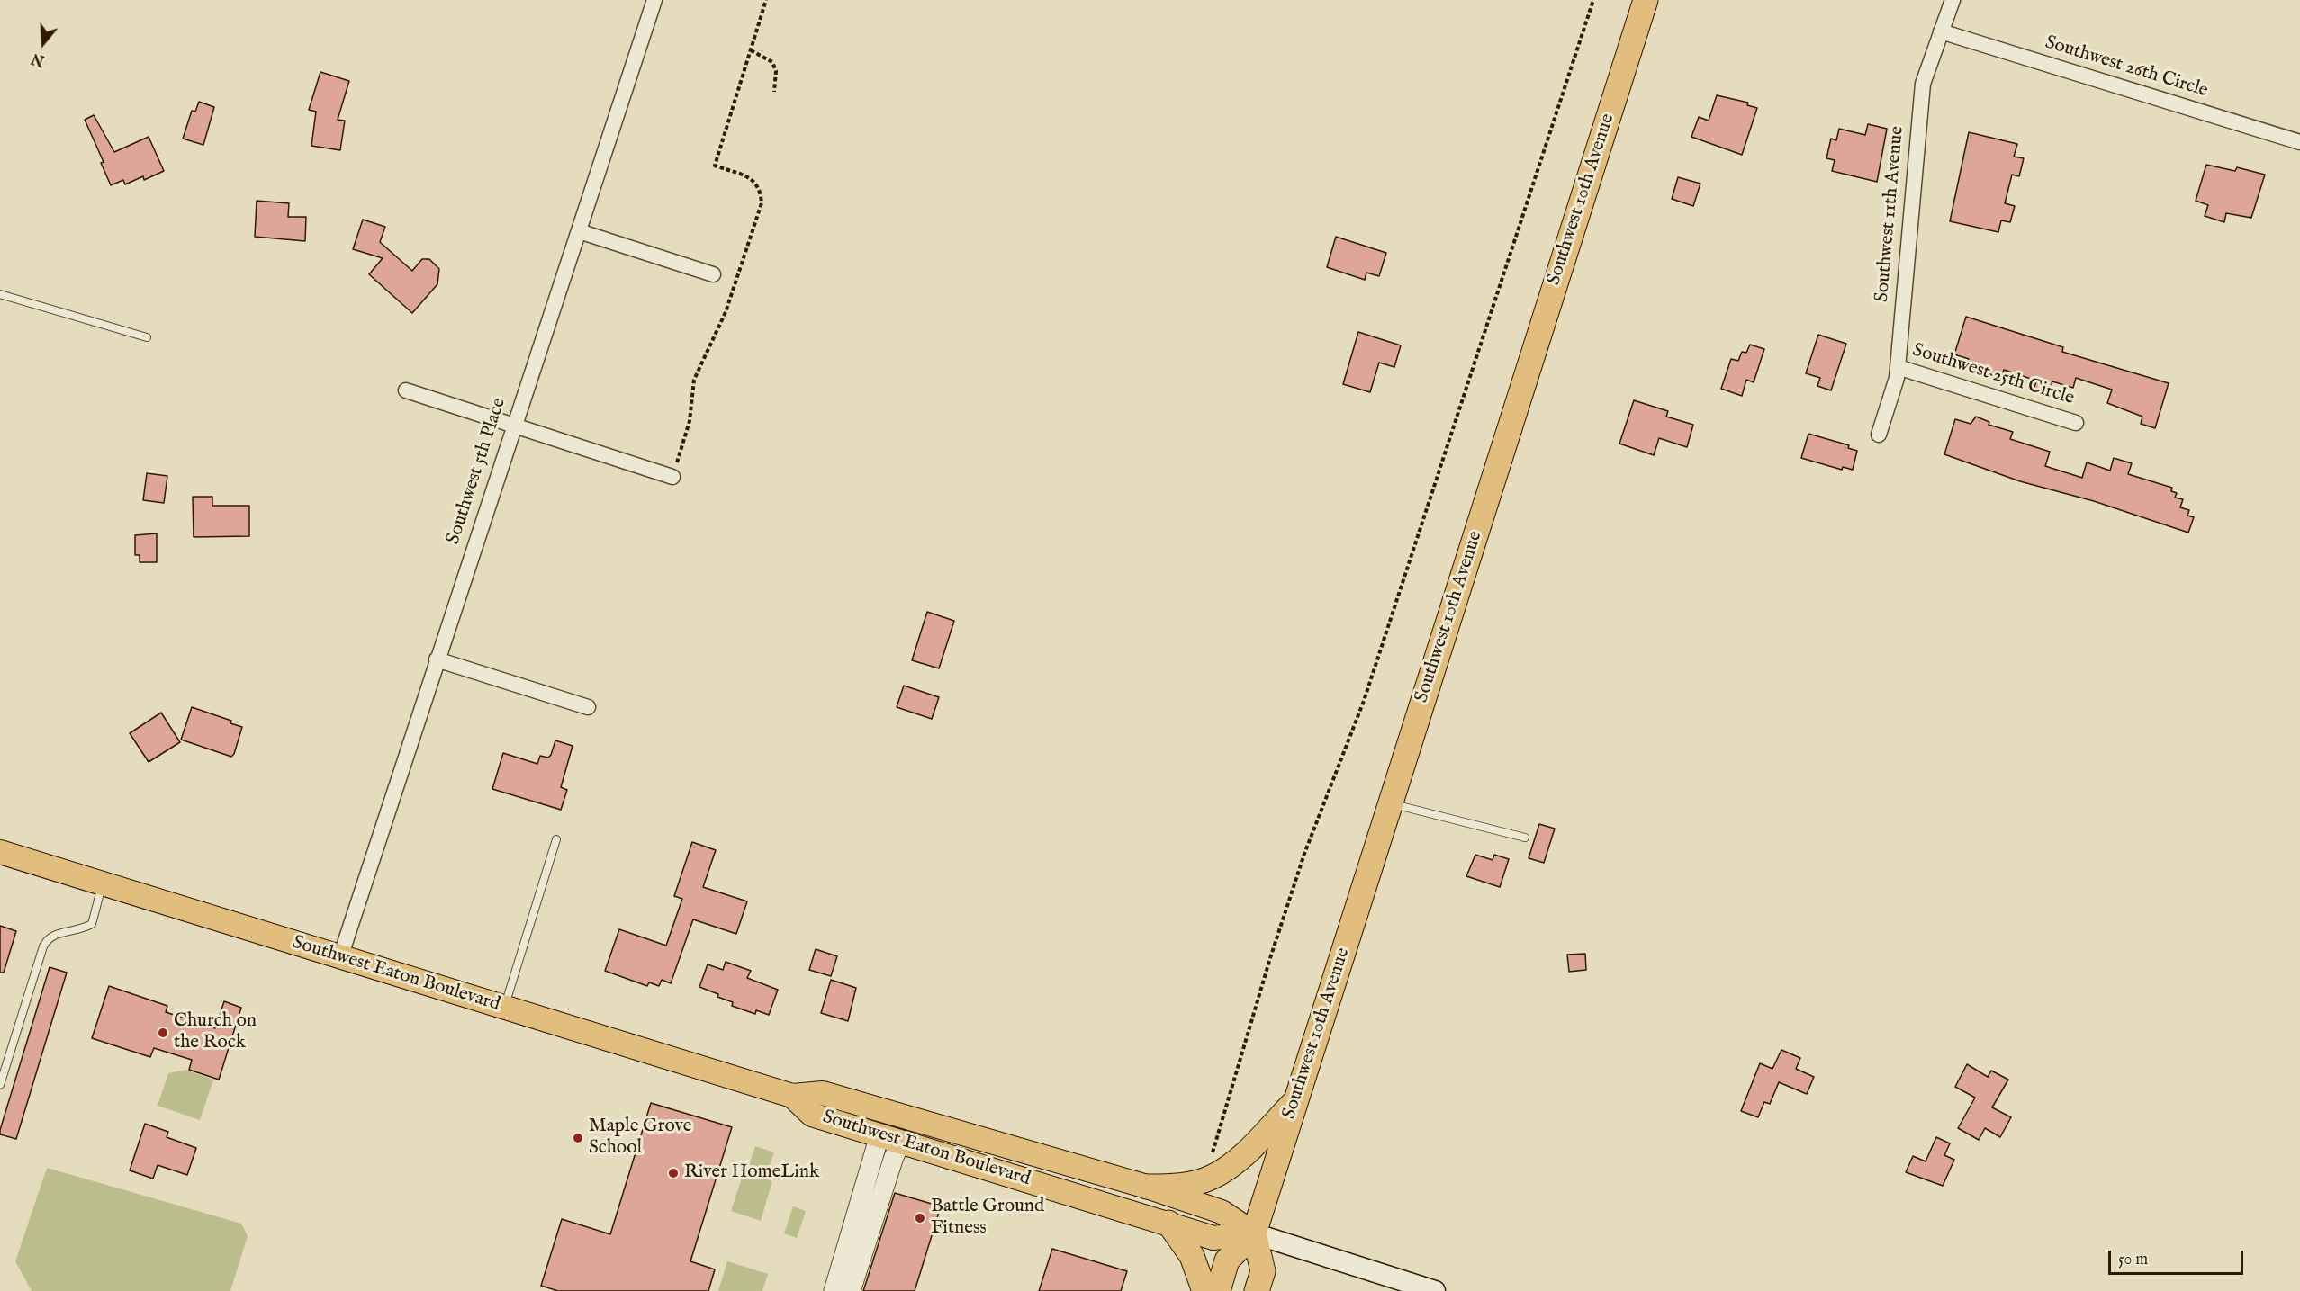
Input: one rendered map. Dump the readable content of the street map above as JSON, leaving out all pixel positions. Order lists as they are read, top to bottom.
{
  "streets": {
    "highway": ["Southwest 10th Avenue"],
    "main road": ["Southwest Eaton Boulevard"],
    "street": [
      "Southwest 26th Circle",
      "Southwest 11th Avenue",
      "Southwest 25th Circle",
      "Southwest 5th Place"
    ]
  },
  "crossings": [
    ["Southwest 26th Circle", "Southwest 11th Avenue"],
    ["Southwest 10th Avenue", "Southwest Eaton Boulevard"],
    ["Southwest 11th Avenue", "Southwest 25th Circle"],
    ["Southwest 5th Place", "Southwest Eaton Boulevard"]
  ],
  "places": [
    "Church on the Rock",
    "Maple Grove School",
    "River HomeLink",
    "Battle Ground Fitness"
  ],
  "scale_bar": "50 m",
  "north": "bottom"
}
